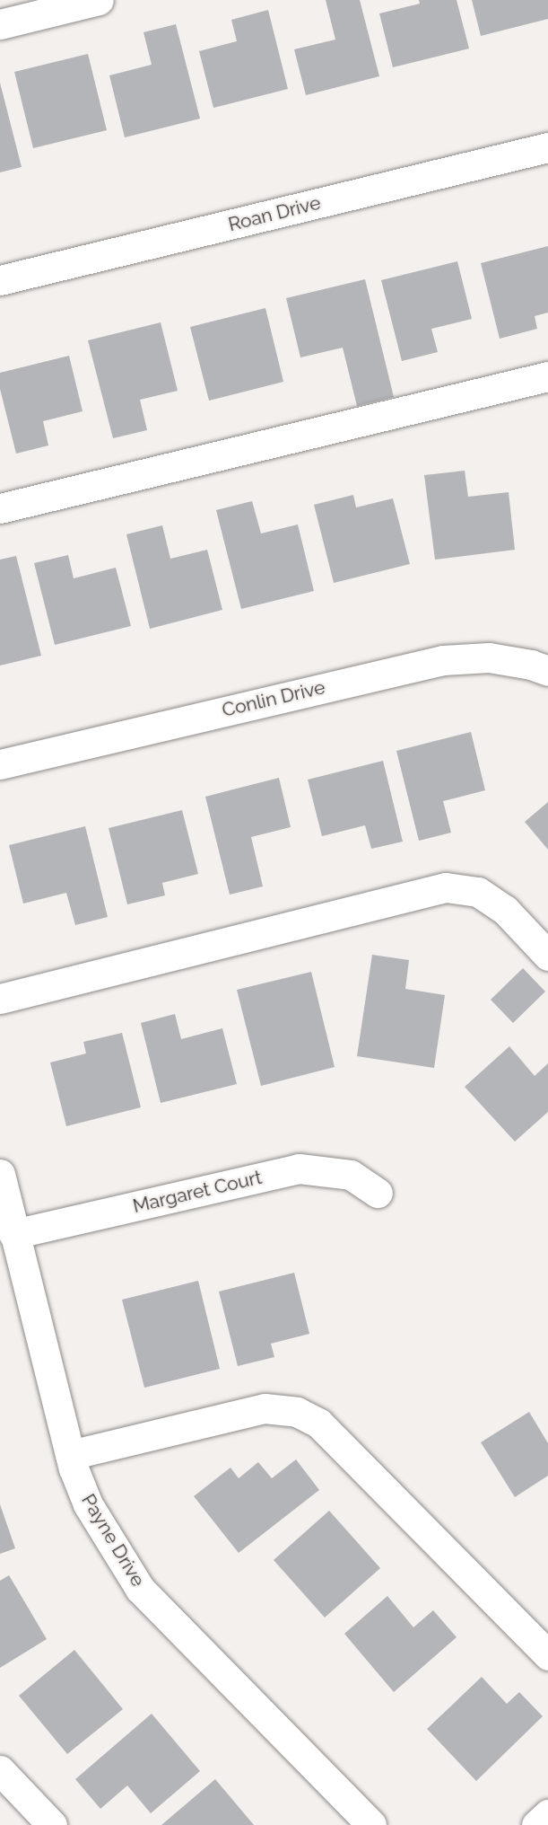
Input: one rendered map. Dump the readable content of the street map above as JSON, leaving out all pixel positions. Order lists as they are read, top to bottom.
{
  "streets": {
    "street": [
      "Roan Drive",
      "Conlin Drive",
      "Margaret Court",
      "Payne Drive"
    ]
  },
  "crossings": [
    ["Margaret Court", "Payne Drive"]
  ]
}
